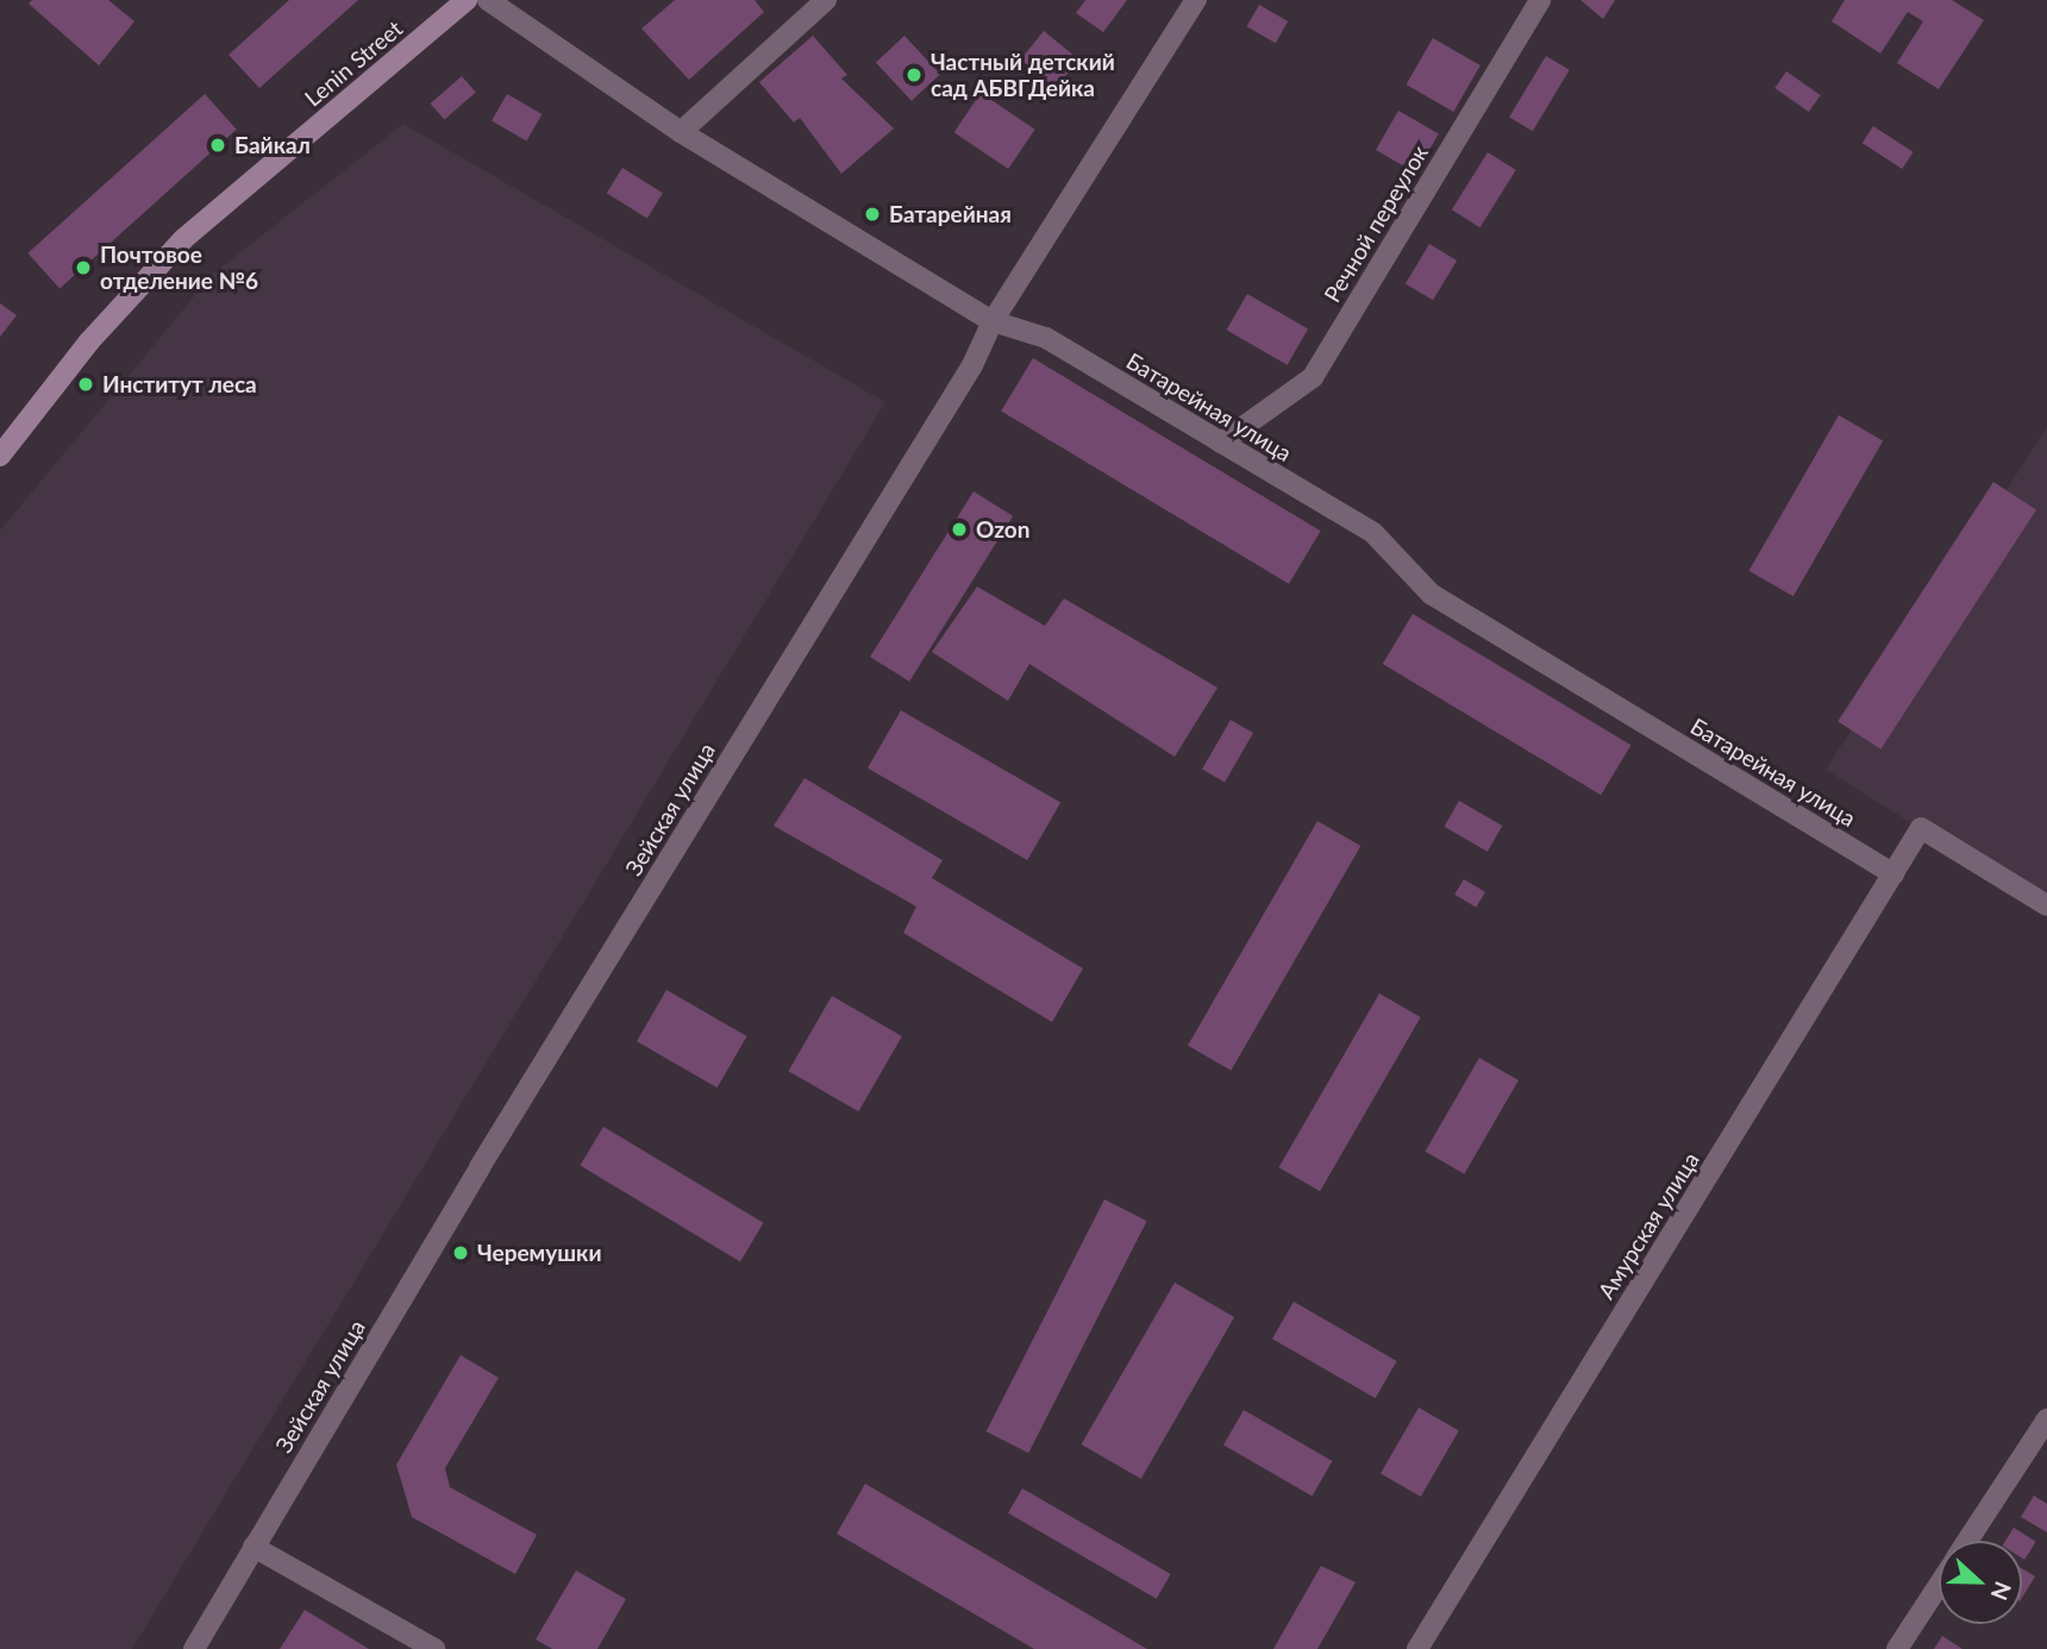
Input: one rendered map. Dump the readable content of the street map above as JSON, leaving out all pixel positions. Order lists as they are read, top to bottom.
{
  "streets": {
    "main road": ["Lenin Street"],
    "street": [
      "Речной переулок",
      "Батарейная улица",
      "Зейская улица",
      "Амурская улица"
    ]
  },
  "crossings": [
    ["Речной переулок", "Батарейная улица"],
    ["Батарейная улица", "Зейская улица"],
    ["Батарейная улица", "Амурская улица"]
  ],
  "places": [
    "Частный детский сад АБВГДейка",
    "Байкал",
    "Батарейная",
    "Почтовое отделение №6",
    "Институт леса",
    "Ozon",
    "Черемушки"
  ],
  "north": "right"
}
